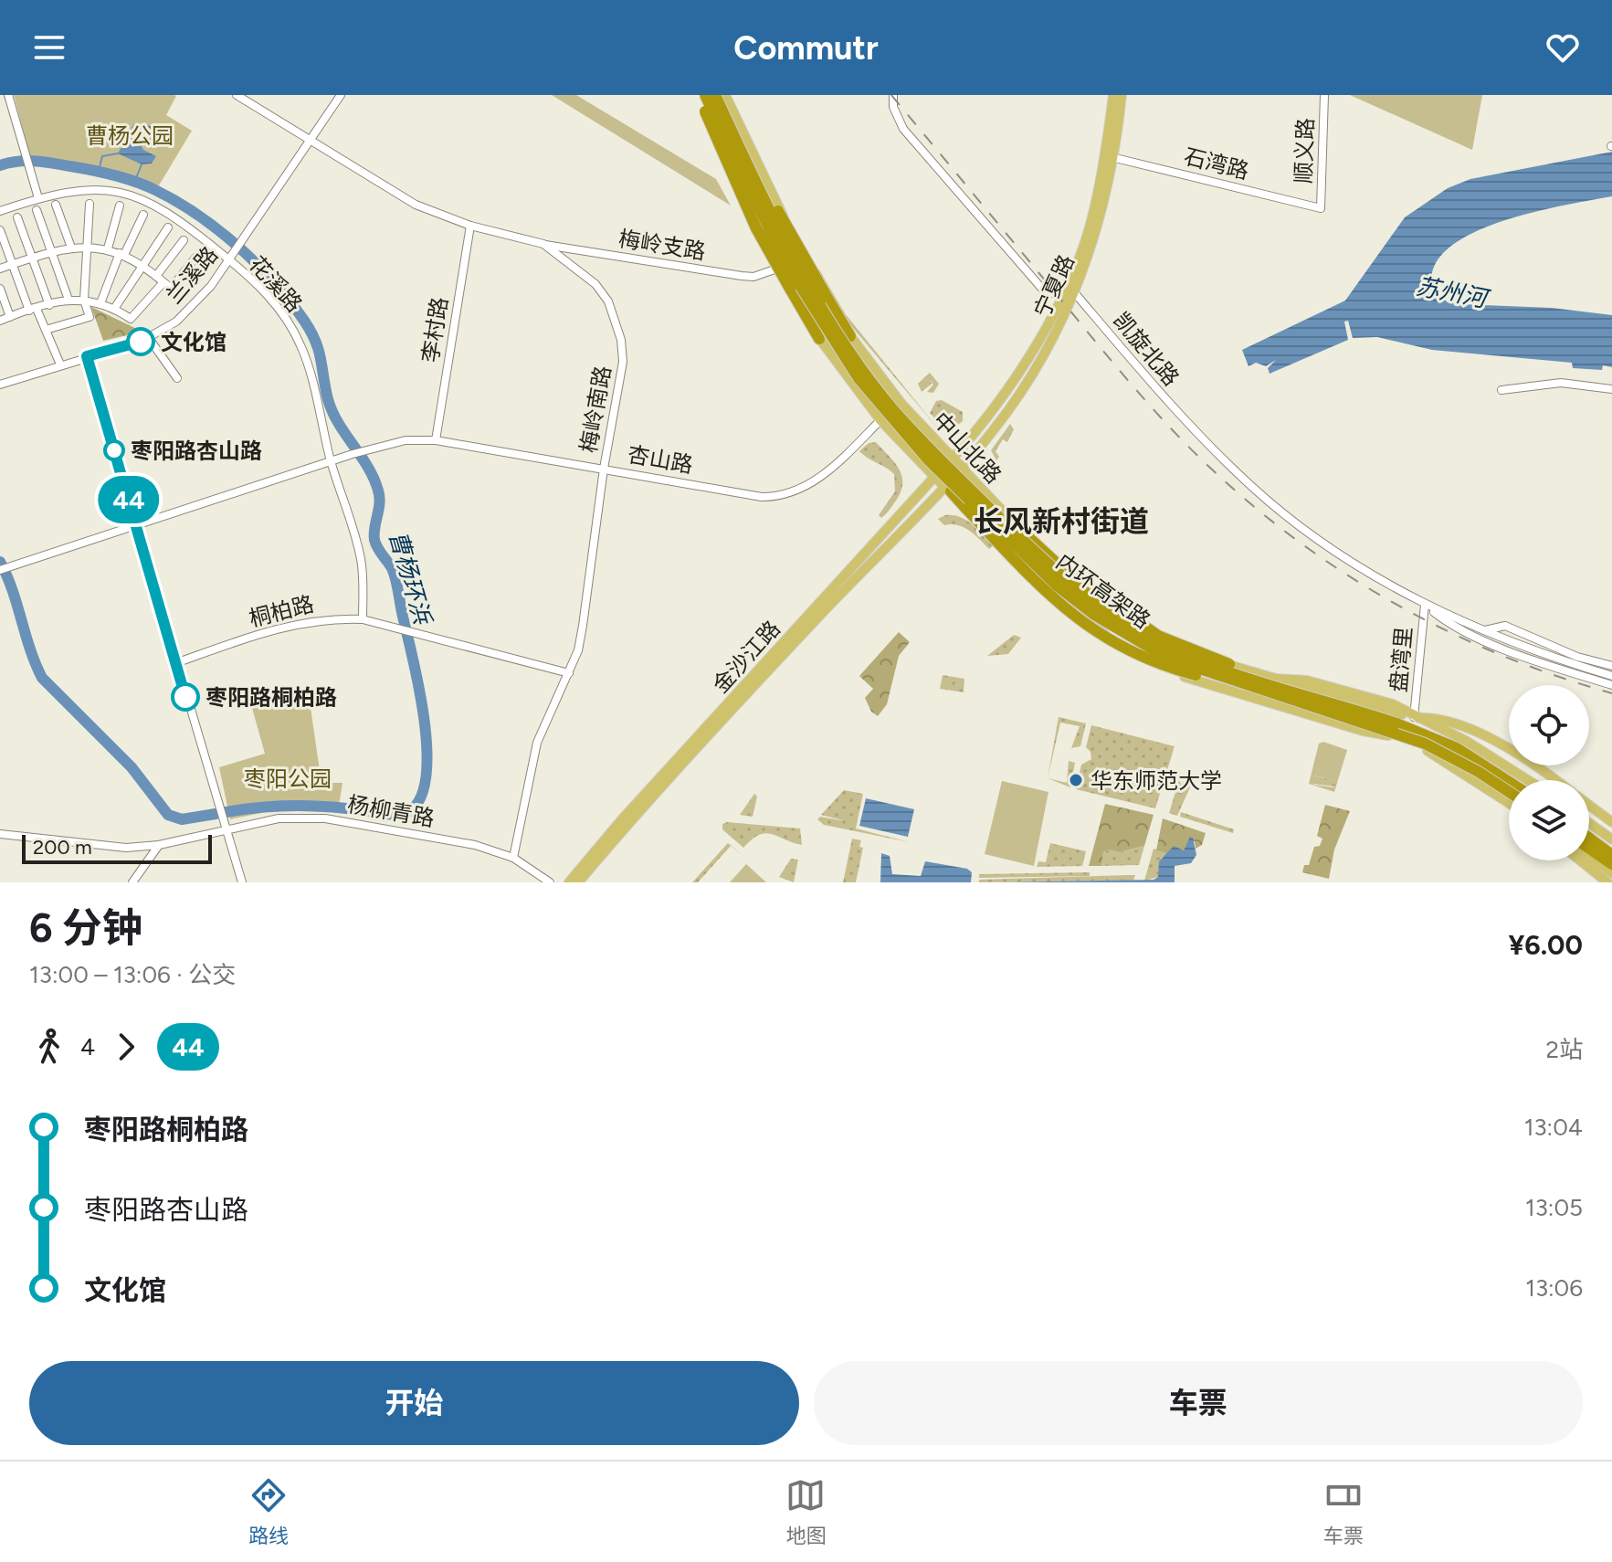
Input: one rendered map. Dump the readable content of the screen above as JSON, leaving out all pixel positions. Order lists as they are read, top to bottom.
{
  "streets": {
    "highway": ["内环高架路"],
    "main road": ["宁夏路", "中山北路", "金沙江路"],
    "street": [
      "顺义路",
      "石湾路",
      "梅岭支路",
      "兰溪路",
      "花溪路",
      "李村路",
      "凯旋北路",
      "梅岭南路",
      "杏山路",
      "桐柏路",
      "盘湾里",
      "杨柳青路"
    ]
  },
  "crossings": [
    ["顺义路", "石湾路"],
    ["石湾路", "宁夏路"],
    ["梅岭支路", "梅岭南路"],
    ["梅岭支路", "中山北路"],
    ["兰溪路", "花溪路"],
    ["兰溪路", "梅岭南路"],
    ["花溪路", "杏山路"],
    ["花溪路", "桐柏路"],
    ["宁夏路", "凯旋北路"],
    ["宁夏路", "中山北路"],
    ["宁夏路", "金沙江路"],
    ["李村路", "梅岭南路"],
    ["李村路", "杏山路"],
    ["凯旋北路", "盘湾里"],
    ["梅岭南路", "杏山路"],
    ["梅岭南路", "桐柏路"],
    ["梅岭南路", "杨柳青路"],
    ["中山北路", "杏山路"],
    ["中山北路", "内环高架路"],
    ["中山北路", "金沙江路"],
    ["中山北路", "盘湾里"]
  ],
  "districts": ["长风新村街道"],
  "water": ["苏州河", "曹杨环浜"],
  "parks": ["曹杨公园", "枣阳公园"],
  "places": [
    "文化馆",
    "枣阳路杏山路",
    "枣阳路桐柏路",
    "华东师范大学"
  ],
  "lines": ["bus line 44"],
  "scale_bar": "200 m",
  "page": {
    "header": "Commutr",
    "on_map": "44",
    "scale": "200 m",
    "heading": ["6 分钟", "13:00 – 13:06 · 公交", "¥6.00"],
    "legs": ["4", "44", "2站"],
    "list": [
      {
        "name": "枣阳路桐柏路",
        "value": "13:04"
      },
      {
        "name": "枣阳路杏山路",
        "value": "13:05"
      },
      {
        "name": "文化馆",
        "value": "13:06"
      }
    ],
    "buttons": ["开始", "车票"],
    "tabs": ["路线", "地图", "车票"]
  }
}
